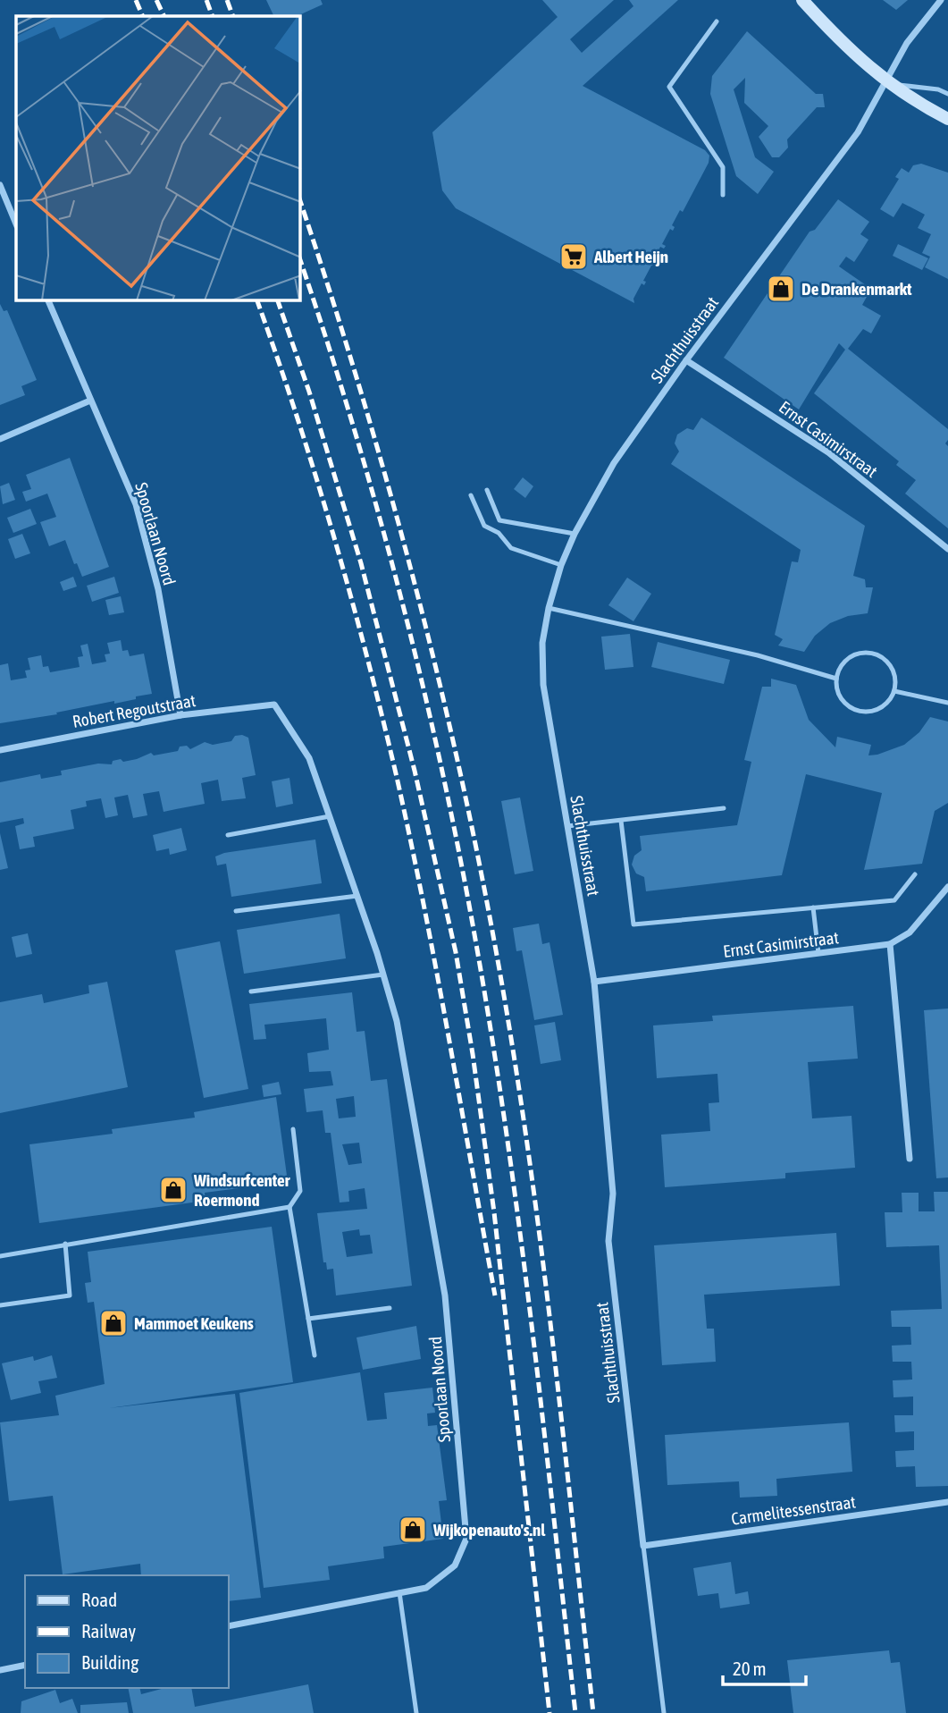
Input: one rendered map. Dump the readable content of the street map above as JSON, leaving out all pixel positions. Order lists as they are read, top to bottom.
{
  "streets": {
    "street": [
      "Slachthuisstraat",
      "Ernst Casimirstraat",
      "Spoorlaan Noord",
      "Robert Regoutstraat",
      "Carmelitessenstraat"
    ]
  },
  "crossings": [
    ["Slachthuisstraat", "Ernst Casimirstraat"],
    ["Slachthuisstraat", "Carmelitessenstraat"],
    ["Spoorlaan Noord", "Robert Regoutstraat"]
  ],
  "places": {
    "supermarket": ["Albert Heijn"],
    "shop": [
      "De Drankenmarkt",
      "Windsurfcenter Roermond",
      "Mammoet Keukens",
      "Wijkopenauto's.nl"
    ]
  },
  "legend": ["Road", "Railway", "Building"],
  "scale_bar": "20 m"
}
